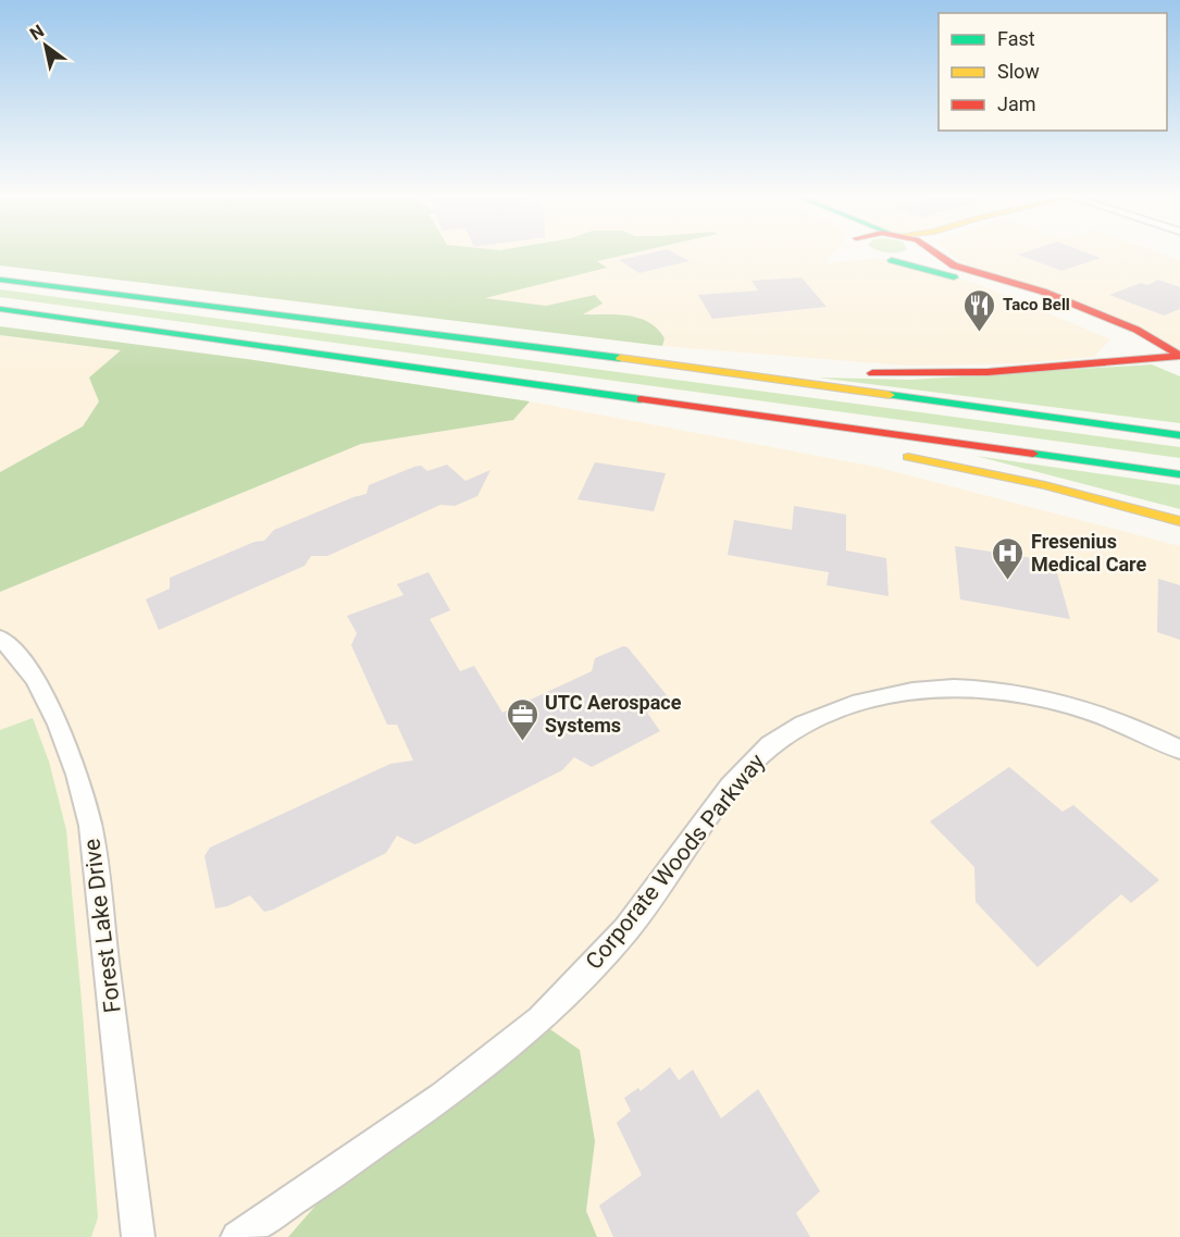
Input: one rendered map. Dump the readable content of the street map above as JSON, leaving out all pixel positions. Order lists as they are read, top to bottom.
{
  "streets": {
    "street": ["Corporate Woods Parkway", "Forest Lake Drive"]
  },
  "places": {
    "restaurant": ["Taco Bell"],
    "hospital": ["Fresenius Medical Care"],
    "office": ["UTC Aerospace Systems"]
  },
  "legend": ["Fast", "Slow", "Jam"],
  "north": "top left"
}
